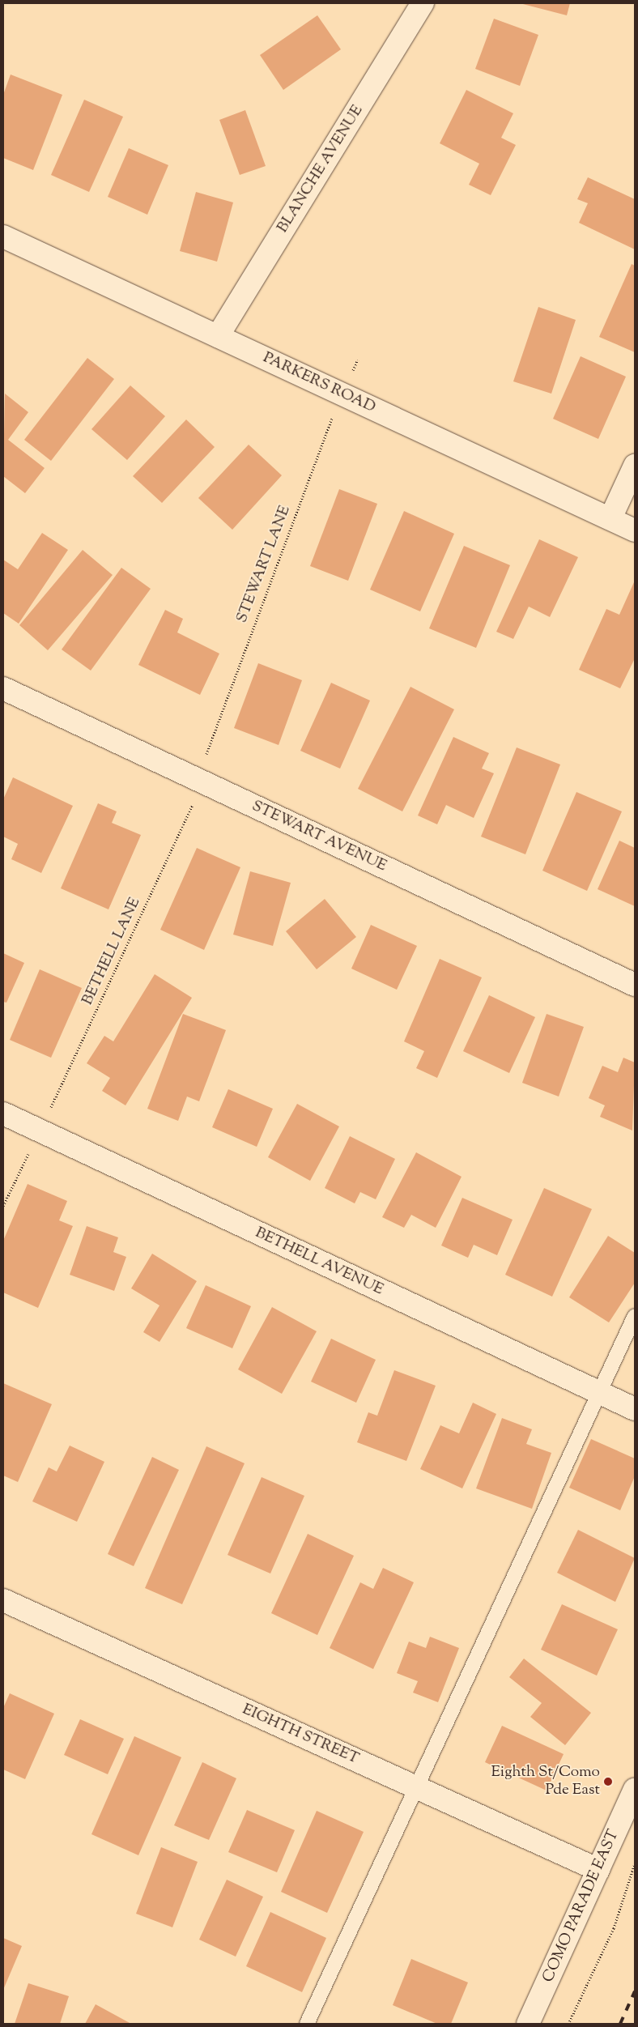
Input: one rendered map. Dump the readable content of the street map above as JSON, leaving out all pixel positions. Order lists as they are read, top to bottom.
{
  "streets": {
    "street": [
      "BLANCHE AVENUE",
      "PARKERS ROAD",
      "STEWART AVENUE",
      "BETHELL AVENUE",
      "EIGHTH STREET",
      "COMO PARADE EAST"
    ],
    "path": ["STEWART LANE", "BETHELL LANE"]
  },
  "crossings": [
    ["BLANCHE AVENUE", "PARKERS ROAD"],
    ["PARKERS ROAD", "STEWART LANE"],
    ["STEWART LANE", "STEWART AVENUE"],
    ["STEWART LANE", "BETHELL LANE"],
    ["STEWART AVENUE", "BETHELL LANE"],
    ["BETHELL LANE", "BETHELL AVENUE"],
    ["EIGHTH STREET", "COMO PARADE EAST"]
  ],
  "places": ["Eighth St/Como Pde East"]
}
